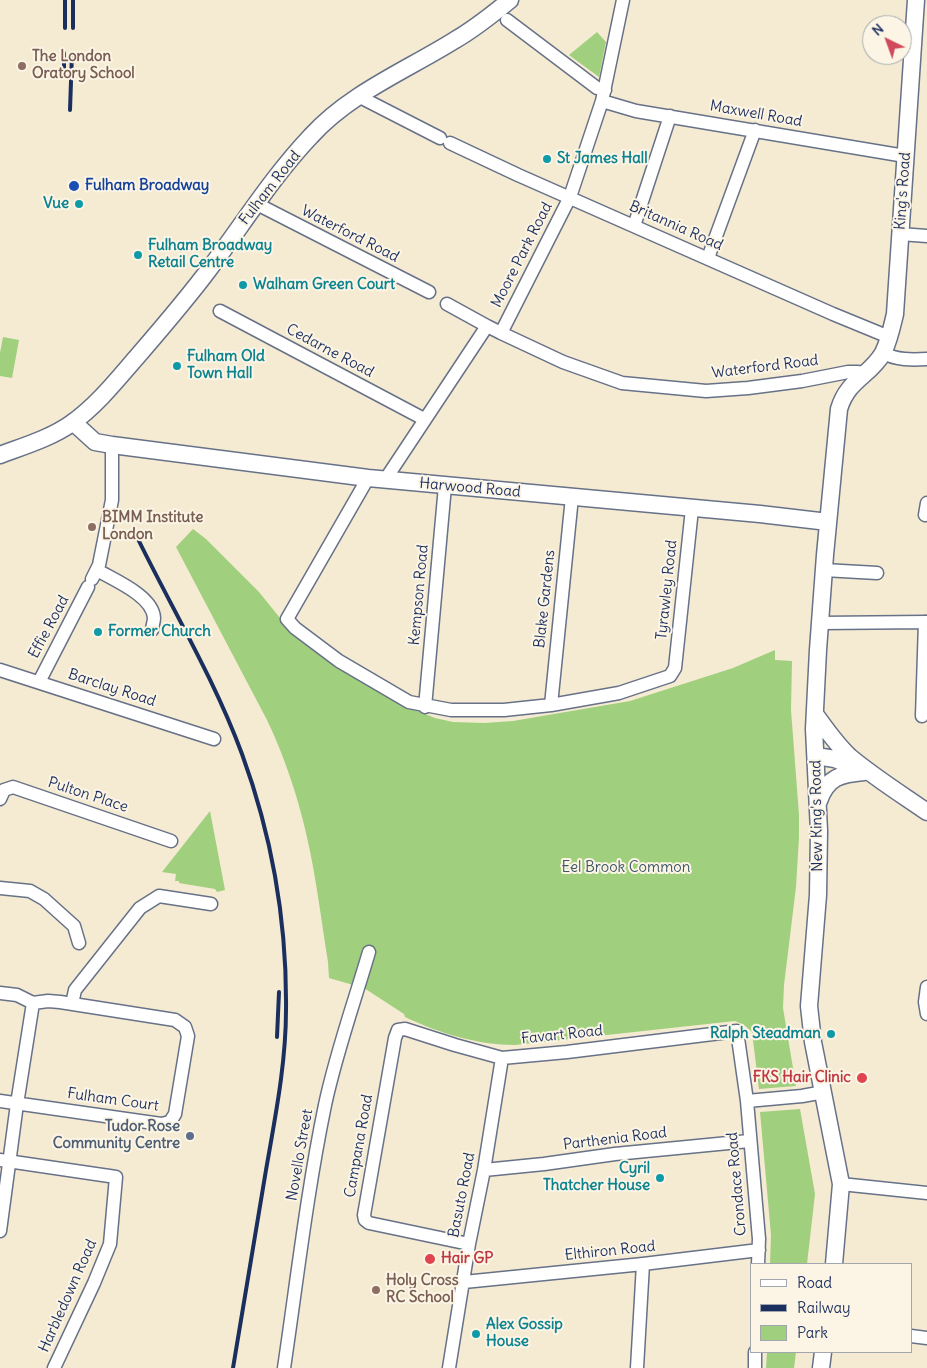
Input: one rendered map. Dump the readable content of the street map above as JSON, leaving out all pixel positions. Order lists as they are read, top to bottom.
{
  "streets": {
    "main road": [
      "Fulham Road",
      "King's Road",
      "Harwood Road",
      "New King's Road"
    ],
    "street": [
      "Maxwell Road",
      "Britannia Road",
      "Waterford Road",
      "Moore Park Road",
      "Cedarne Road",
      "Tyrawley Road",
      "Kempson Road",
      "Blake Gardens",
      "Effie Road",
      "Barclay Road",
      "Pulton Place",
      "Favart Road",
      "Fulham Court",
      "Parthenia Road",
      "Campana Road",
      "Novello Street",
      "Crondace Road",
      "Basuto Road",
      "Elthiron Road",
      "Harbledown Road"
    ]
  },
  "crossings": [
    ["Maxwell Road", "King's Road"],
    ["Maxwell Road", "Moore Park Road"],
    ["Fulham Road", "Britannia Road"],
    ["Fulham Road", "Waterford Road"],
    ["King's Road", "Britannia Road"],
    ["King's Road", "Waterford Road"],
    ["King's Road", "New King's Road"],
    ["Britannia Road", "Moore Park Road"],
    ["Waterford Road", "Moore Park Road"],
    ["Waterford Road", "New King's Road"],
    ["Moore Park Road", "Cedarne Road"],
    ["Moore Park Road", "Harwood Road"],
    ["Harwood Road", "Tyrawley Road"],
    ["Harwood Road", "Kempson Road"],
    ["Harwood Road", "Blake Gardens"],
    ["Harwood Road", "Effie Road"],
    ["Harwood Road", "New King's Road"],
    ["Tyrawley Road", "Blake Gardens"],
    ["Effie Road", "Barclay Road"],
    ["Favart Road", "Campana Road"],
    ["Favart Road", "Crondace Road"],
    ["Favart Road", "Basuto Road"],
    ["Parthenia Road", "Crondace Road"],
    ["Parthenia Road", "Basuto Road"],
    ["Campana Road", "Basuto Road"],
    ["Crondace Road", "Elthiron Road"],
    ["Basuto Road", "Elthiron Road"]
  ],
  "parks": ["Eel Brook Common"],
  "places": [
    "The London Oratory School",
    "St James Hall",
    "Fulham Broadway",
    "Vue",
    "Fulham Broadway Retail Centre",
    "Walham Green Court",
    "Fulham Old Town Hall",
    "BIMM Institute London",
    "Former Church",
    "Ralph Steadman",
    "FKS Hair Clinic",
    "Tudor Rose Community Centre",
    "Cyril Thatcher House",
    "Hair GP",
    "Holy Cross RC School",
    "Alex Gossip House"
  ],
  "legend": ["Road", "Railway", "Park"],
  "north": "top left"
}
